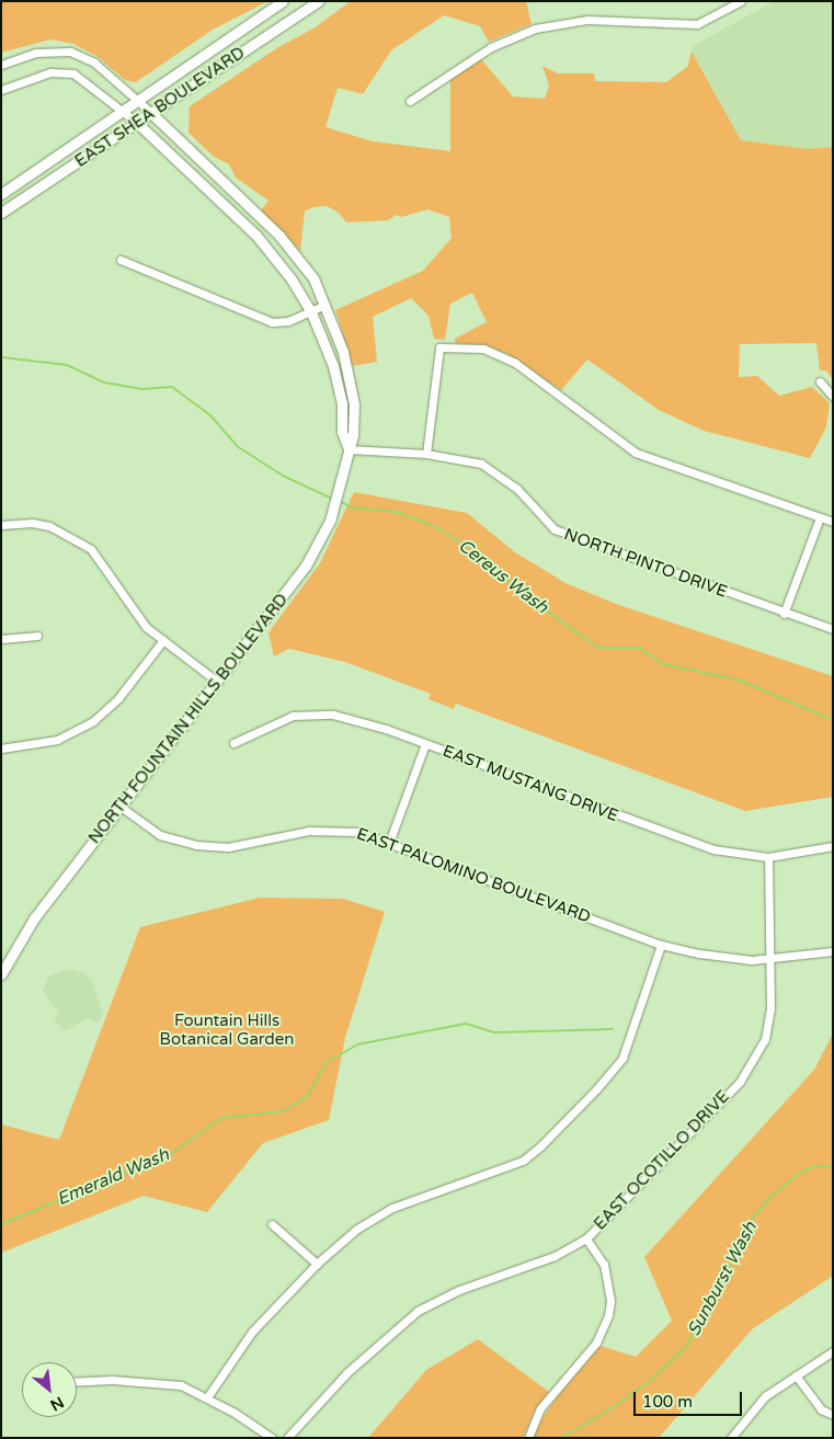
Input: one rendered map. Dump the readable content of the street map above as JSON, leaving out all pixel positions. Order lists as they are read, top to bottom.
{
  "streets": {
    "main road": ["EAST SHEA BOULEVARD", "NORTH FOUNTAIN HILLS BOULEVARD"],
    "street": [
      "NORTH PINTO DRIVE",
      "EAST MUSTANG DRIVE",
      "EAST PALOMINO BOULEVARD",
      "EAST OCOTILLO DRIVE"
    ]
  },
  "crossings": [
    ["EAST SHEA BOULEVARD", "NORTH FOUNTAIN HILLS BOULEVARD"],
    ["NORTH PINTO DRIVE", "NORTH FOUNTAIN HILLS BOULEVARD"],
    ["NORTH FOUNTAIN HILLS BOULEVARD", "EAST PALOMINO BOULEVARD"],
    ["EAST MUSTANG DRIVE", "EAST OCOTILLO DRIVE"],
    ["EAST PALOMINO BOULEVARD", "EAST OCOTILLO DRIVE"]
  ],
  "water": ["Cereus Wash", "Emerald Wash", "Sunburst Wash"],
  "parks": ["Fountain Hills Botanical Garden"],
  "scale_bar": "100 m",
  "north": "bottom right"
}
